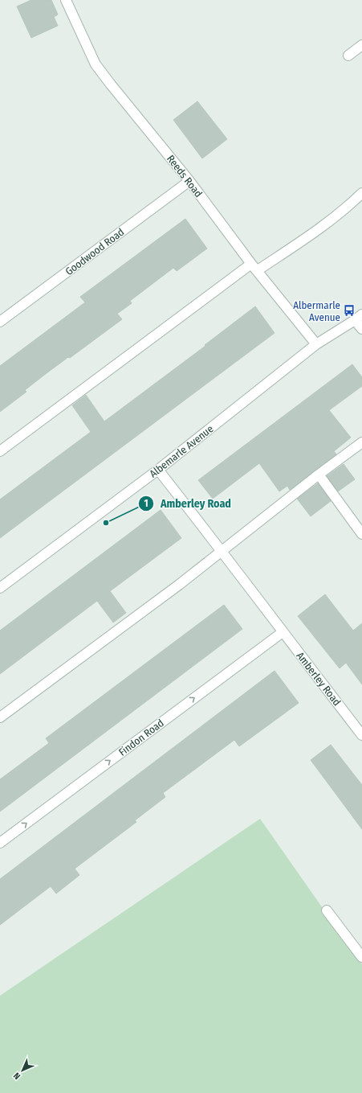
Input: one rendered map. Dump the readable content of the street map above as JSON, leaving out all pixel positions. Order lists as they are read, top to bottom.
{
  "streets": {
    "street": [
      "Reeds Road",
      "Goodwood Road",
      "Albemarle Avenue",
      "Amberley Road",
      "Findon Road"
    ]
  },
  "crossings": [
    ["Reeds Road", "Goodwood Road"],
    ["Reeds Road", "Albemarle Avenue"],
    ["Albemarle Avenue", "Amberley Road"],
    ["Amberley Road", "Findon Road"]
  ],
  "one_way": ["Findon Road"],
  "places": {
    "bus stop": ["Albermarle Avenue"],
    "other": ["Amberley Road"]
  },
  "north": "bottom left"
}
